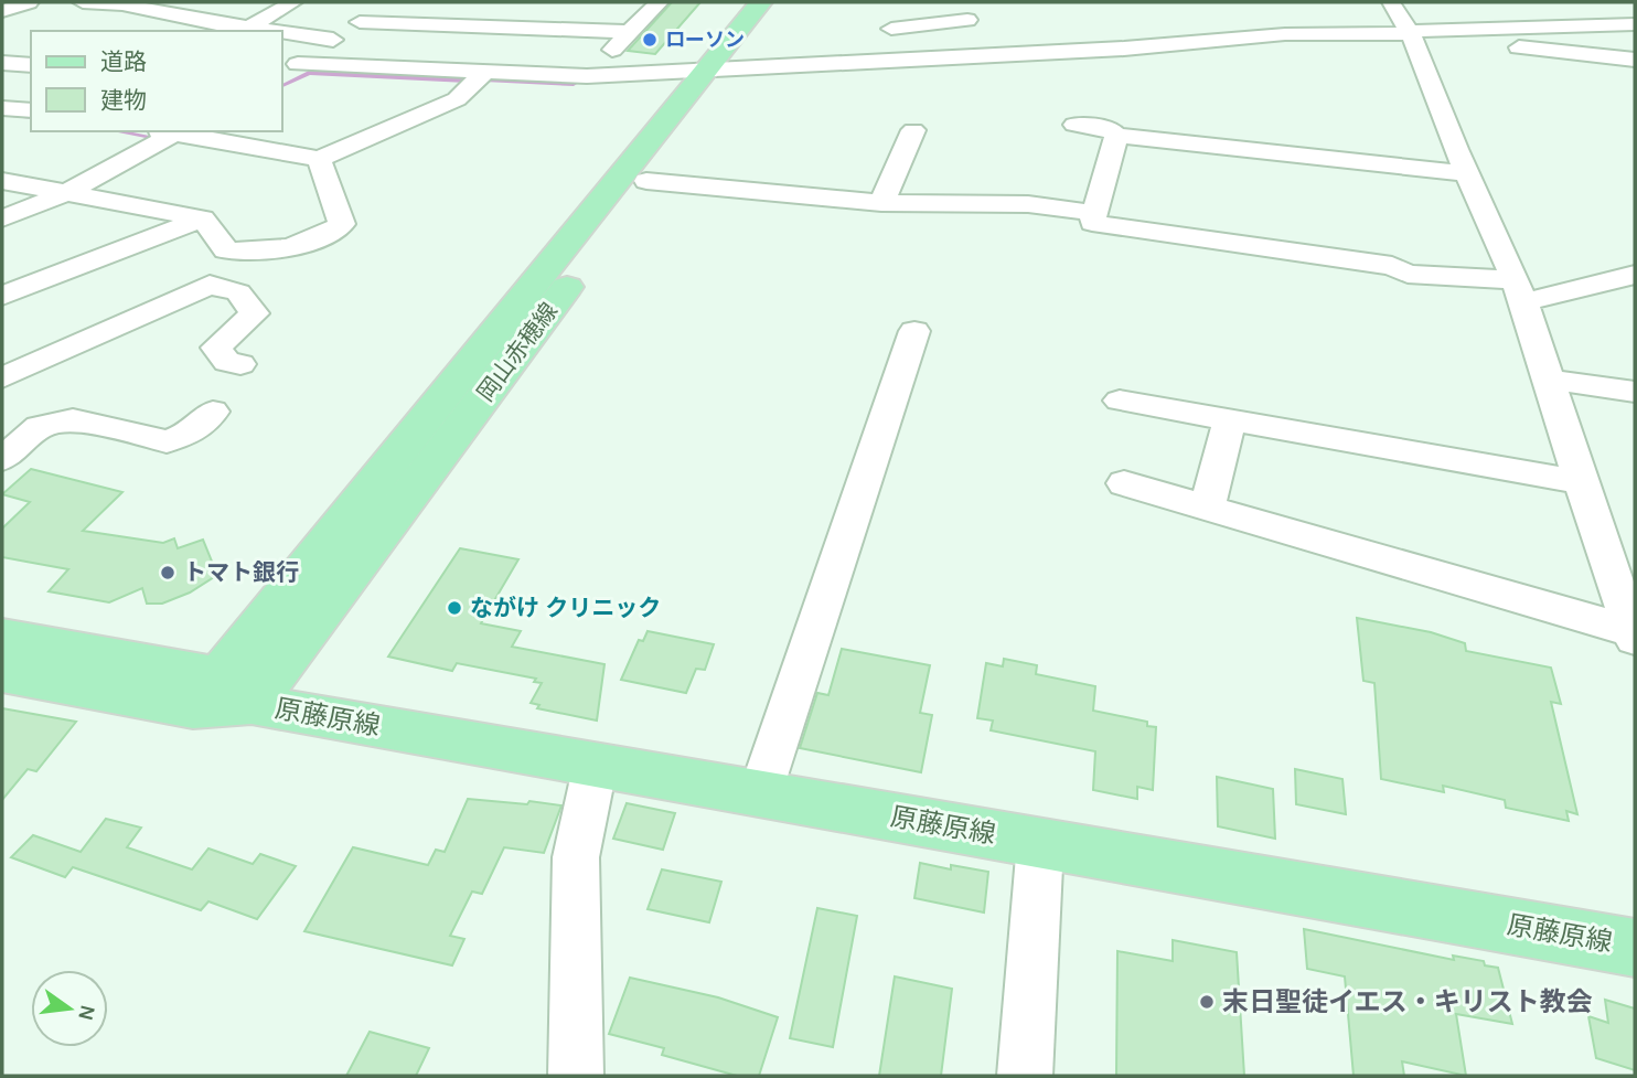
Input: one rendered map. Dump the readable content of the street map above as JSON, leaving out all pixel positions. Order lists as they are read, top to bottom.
{
  "streets": {
    "main road": ["岡山赤穂線", "原藤原線"]
  },
  "crossings": [
    ["岡山赤穂線", "原藤原線"]
  ],
  "places": [
    "ローソン",
    "トマト銀行",
    "ながけ クリニック",
    "末日聖徒イエス・キリスト教会"
  ],
  "legend": ["道路", "建物"],
  "north": "right"
}
